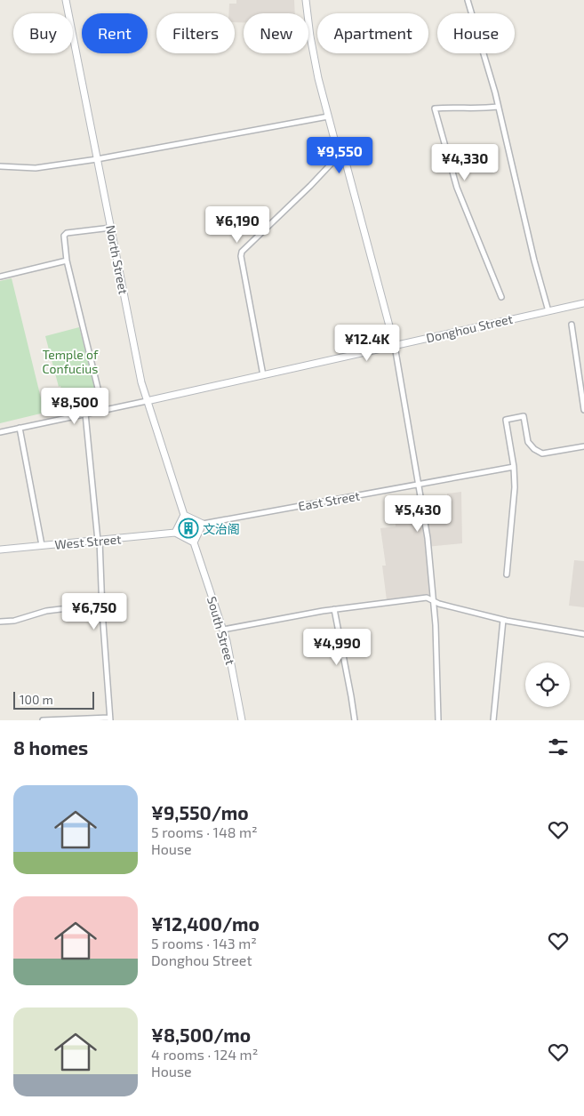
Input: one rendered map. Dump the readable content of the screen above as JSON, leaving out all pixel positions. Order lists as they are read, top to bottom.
{
  "streets": {
    "street": [
      "North Street",
      "Donghou Street",
      "East Street",
      "West Street",
      "South Street"
    ]
  },
  "crossings": [
    ["North Street", "Donghou Street"]
  ],
  "parks": ["Temple of Confucius"],
  "places": {
    "building": ["文治阁"]
  },
  "scale_bar": "100 m",
  "page": {
    "chip": [
      "Buy",
      "Rent",
      "Filters",
      "New",
      "Apartment",
      "House"
    ],
    "price": [
      "¥9,550",
      "¥4,330",
      "¥6,190",
      "¥12.4K",
      "¥8,500",
      "¥5,430",
      "¥6,750",
      "¥4,990"
    ],
    "scale": "100 m",
    "heading": "8 homes",
    "list": [
      {
        "name": "¥9,550/mo",
        "note": "5 rooms · 148 m² · House"
      },
      {
        "name": "¥12,400/mo",
        "note": "5 rooms · 143 m² · Donghou Street"
      },
      {
        "name": "¥8,500/mo",
        "note": "4 rooms · 124 m² · House"
      }
    ]
  }
}
